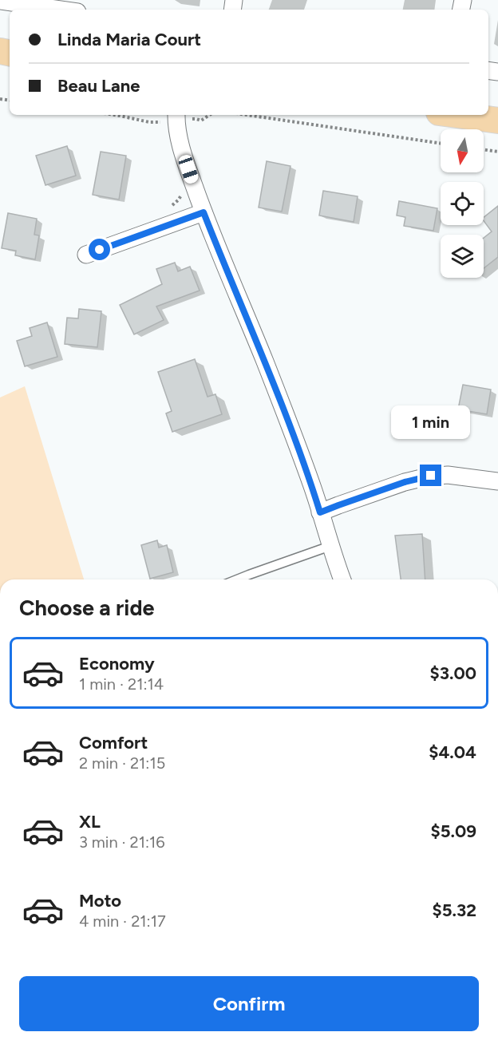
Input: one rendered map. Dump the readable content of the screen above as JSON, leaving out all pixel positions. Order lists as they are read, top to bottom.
{
  "north": "bottom",
  "page": {
    "banner": ["Linda Maria Court", "Beau Lane"],
    "bubble": "1 min",
    "heading": "Choose a ride",
    "list": [
      {
        "name": "Economy",
        "note": "1 min · 21:14",
        "value": "$3.00"
      },
      {
        "name": "Comfort",
        "note": "2 min · 21:15",
        "value": "$4.04"
      },
      {
        "name": "XL",
        "note": "3 min · 21:16",
        "value": "$5.09"
      },
      {
        "name": "Moto",
        "note": "4 min · 21:17",
        "value": "$5.32"
      }
    ],
    "buttons": "Confirm"
  }
}
